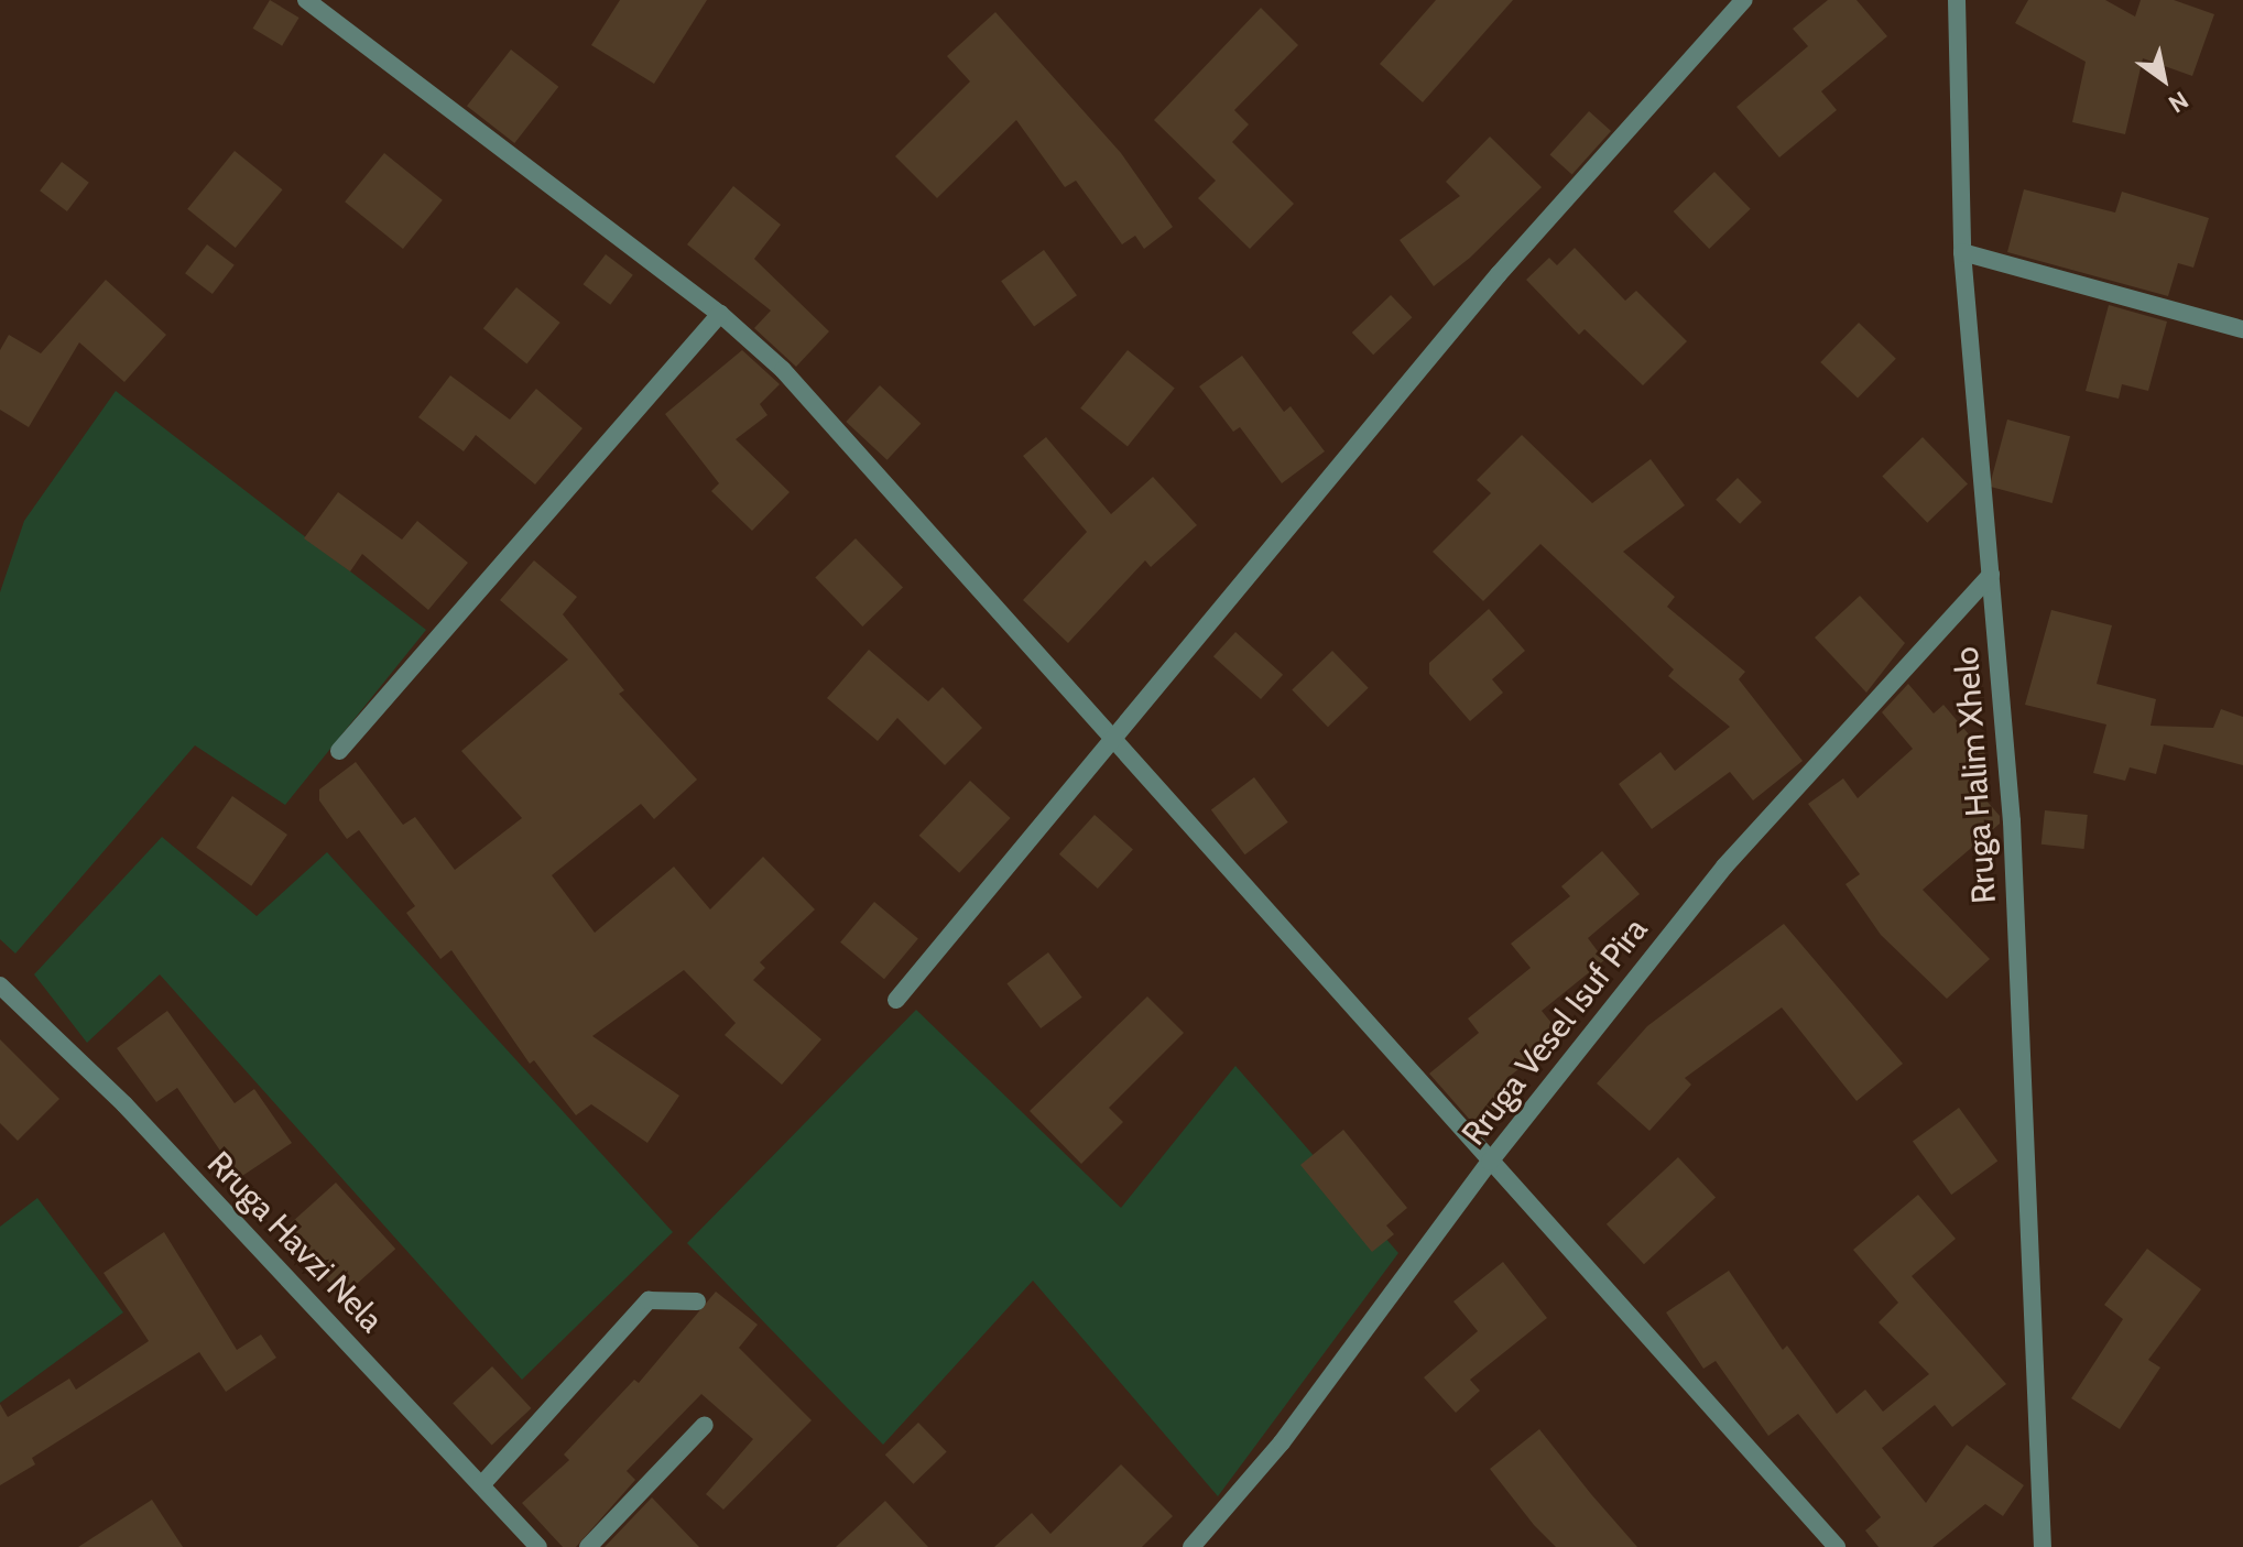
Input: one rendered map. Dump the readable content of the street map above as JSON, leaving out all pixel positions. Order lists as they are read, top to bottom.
{
  "streets": {
    "street": ["Rruga Halim Xhelo", "Rruga Vesel Isuf Pira", "Rruga Havzi Nela"]
  },
  "crossings": [
    ["Rruga Halim Xhelo", "Rruga Vesel Isuf Pira"]
  ],
  "north": "bottom right"
}
